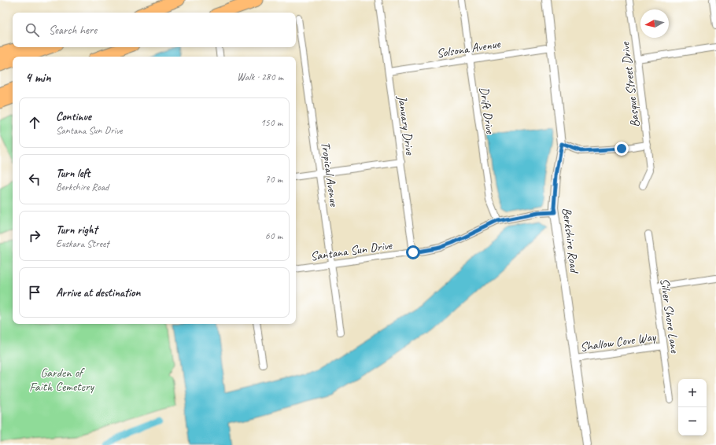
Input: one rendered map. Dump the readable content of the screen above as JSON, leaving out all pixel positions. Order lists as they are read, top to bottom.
{
  "streets": {
    "street": [
      "Solsona Avenue",
      "Basque Street Drive",
      "Drift Drive",
      "January Drive",
      "Tropical Avenue",
      "Berkshire Road",
      "Santana Sun Drive",
      "Silver Shore Lane",
      "Shallow Cove Way"
    ]
  },
  "crossings": [
    ["Solsona Avenue", "Drift Drive"],
    ["Solsona Avenue", "January Drive"],
    ["Solsona Avenue", "Berkshire Road"],
    ["Drift Drive", "Santana Sun Drive"],
    ["January Drive", "Santana Sun Drive"],
    ["Tropical Avenue", "Santana Sun Drive"],
    ["Berkshire Road", "Santana Sun Drive"],
    ["Berkshire Road", "Shallow Cove Way"],
    ["Silver Shore Lane", "Shallow Cove Way"]
  ],
  "parks": ["Garden of Faith Cemetery"],
  "north": "left",
  "page": {
    "search": "Search here",
    "heading": ["4 min", "Walk · 280 m"],
    "list": [
      ["Continue", "Santana Sun Drive", "150 m"],
      ["Turn left", "Berkshire Road", "70 m"],
      ["Turn right", "Euskara Street", "60 m"],
      "Arrive at destination"
    ],
    "map_buttons": ["+", "−"]
  }
}
